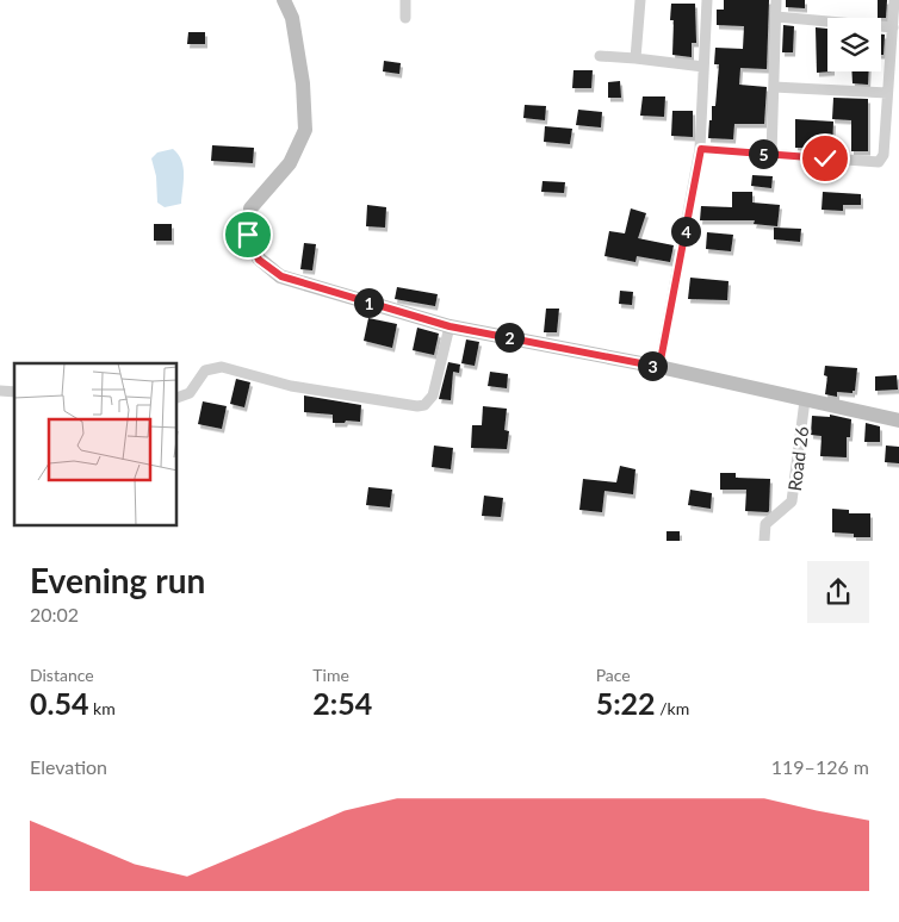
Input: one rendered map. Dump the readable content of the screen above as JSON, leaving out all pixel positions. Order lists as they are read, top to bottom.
{
  "streets": {
    "street": ["Road 26"]
  },
  "page": {
    "pins": [
      "5",
      "4",
      "1",
      "2",
      "3"
    ],
    "heading": ["Evening run", "20:02"],
    "stats": [
      ["Distance", "0.54 km"],
      ["Time", "2:54"],
      ["Pace", "5:22 /km"]
    ],
    "chart": ["Elevation", "119–126 m"]
  }
}
